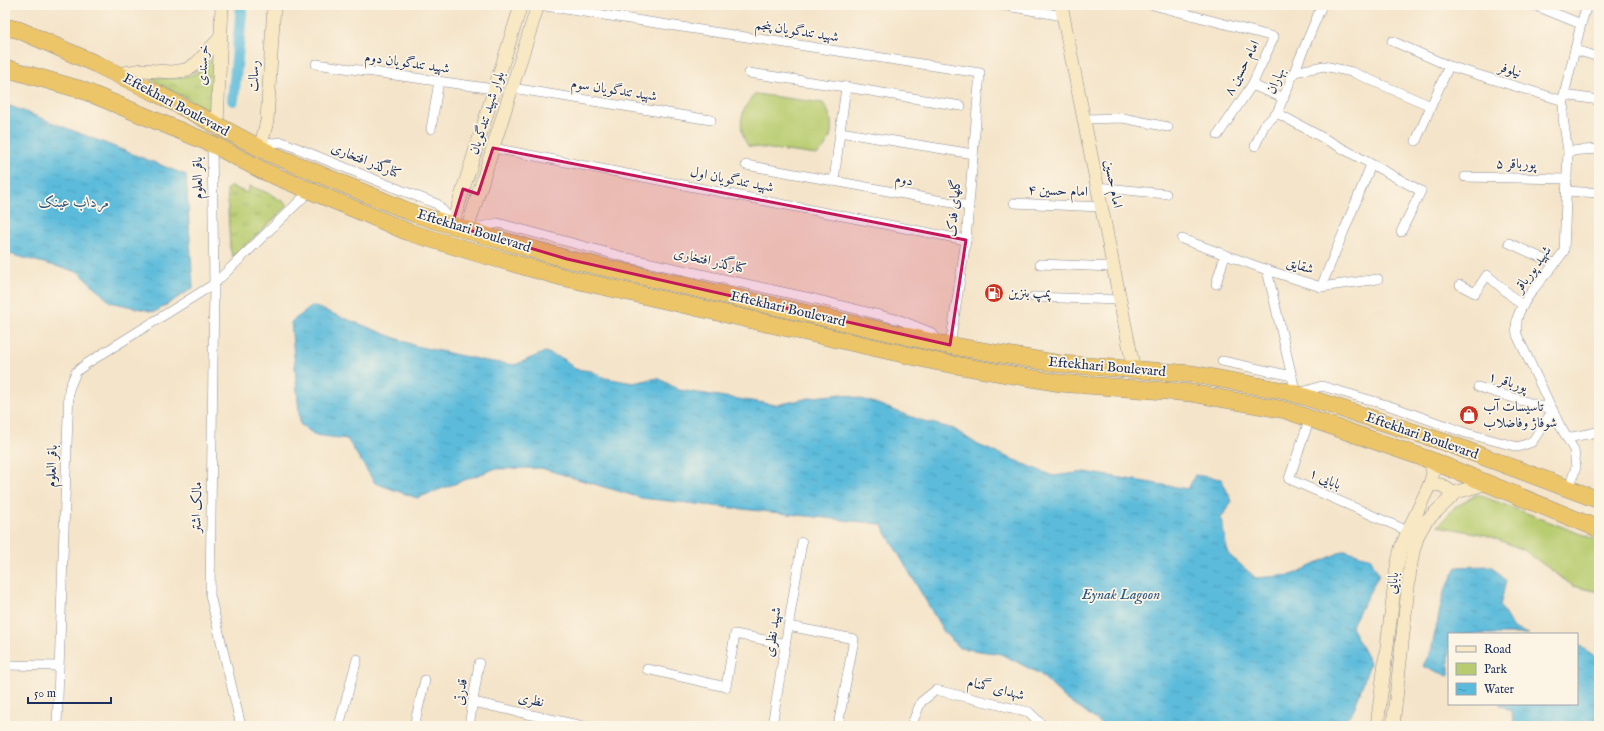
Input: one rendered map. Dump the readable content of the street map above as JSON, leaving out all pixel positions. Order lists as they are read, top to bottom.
{
  "streets": {
    "highway": ["Eftekhari Boulevard"],
    "street": [
      "شهید تندگویان پنجم",
      "شهید تندگویان دوم",
      "خرسندی",
      "امام حسین ۸",
      "نیلوفر",
      "رسالت",
      "بهاران",
      "شهید تندگویان سوم",
      "بلوار شهید تندگویان",
      "پورباقر ۵",
      "باقر العلوم",
      "شهید تندگویان اول",
      "دوم",
      "امام حسین",
      "امام حسین ۴",
      "گلهای فدک",
      "شقایق",
      "شهید پورباقر",
      "پورباقر ۱",
      "بابایی ۱",
      "مالک اشتر",
      "بابایی",
      "شهید نظری",
      "شهدای گمنام",
      "قدرتی",
      "نظری"
    ]
  },
  "crossings": [
    ["شهید تندگویان پنجم", "بلوار شهید تندگویان"],
    ["شهید تندگویان پنجم", "گلهای فدک"],
    ["شهید تندگویان دوم", "بلوار شهید تندگویان"],
    ["خرسندی", "Eftekhari Boulevard"],
    ["نیلوفر", "شهید پورباقر"],
    ["رسالت", "Eftekhari Boulevard"],
    ["بهاران", "شقایق"],
    ["شهید تندگویان سوم", "بلوار شهید تندگویان"],
    ["Eftekhari Boulevard", "بلوار شهید تندگویان"],
    ["Eftekhari Boulevard", "باقر العلوم"],
    ["Eftekhari Boulevard", "امام حسین"],
    ["Eftekhari Boulevard", "گلهای فدک"],
    ["Eftekhari Boulevard", "شقایق"],
    ["Eftekhari Boulevard", "شهید پورباقر"],
    ["Eftekhari Boulevard", "بابایی ۱"],
    ["Eftekhari Boulevard", "بابایی"],
    ["بلوار شهید تندگویان", "شهید تندگویان اول"],
    ["پورباقر ۵", "شهید پورباقر"],
    ["باقر العلوم", "مالک اشتر"],
    ["شهید تندگویان اول", "گلهای فدک"],
    ["دوم", "گلهای فدک"],
    ["امام حسین", "امام حسین ۴"],
    ["شهید پورباقر", "پورباقر ۱"],
    ["بابایی ۱", "بابایی"],
    ["قدرتی", "نظری"]
  ],
  "water": ["مرداب عینک", "Eynak Lagoon"],
  "places": {
    "fuel station": ["پمپ بنزین"],
    "shop": ["تاسیسات آب شوفاژ وفاضلاب"]
  },
  "legend": ["Road", "Park", "Water"],
  "scale_bar": "50 m"
}
